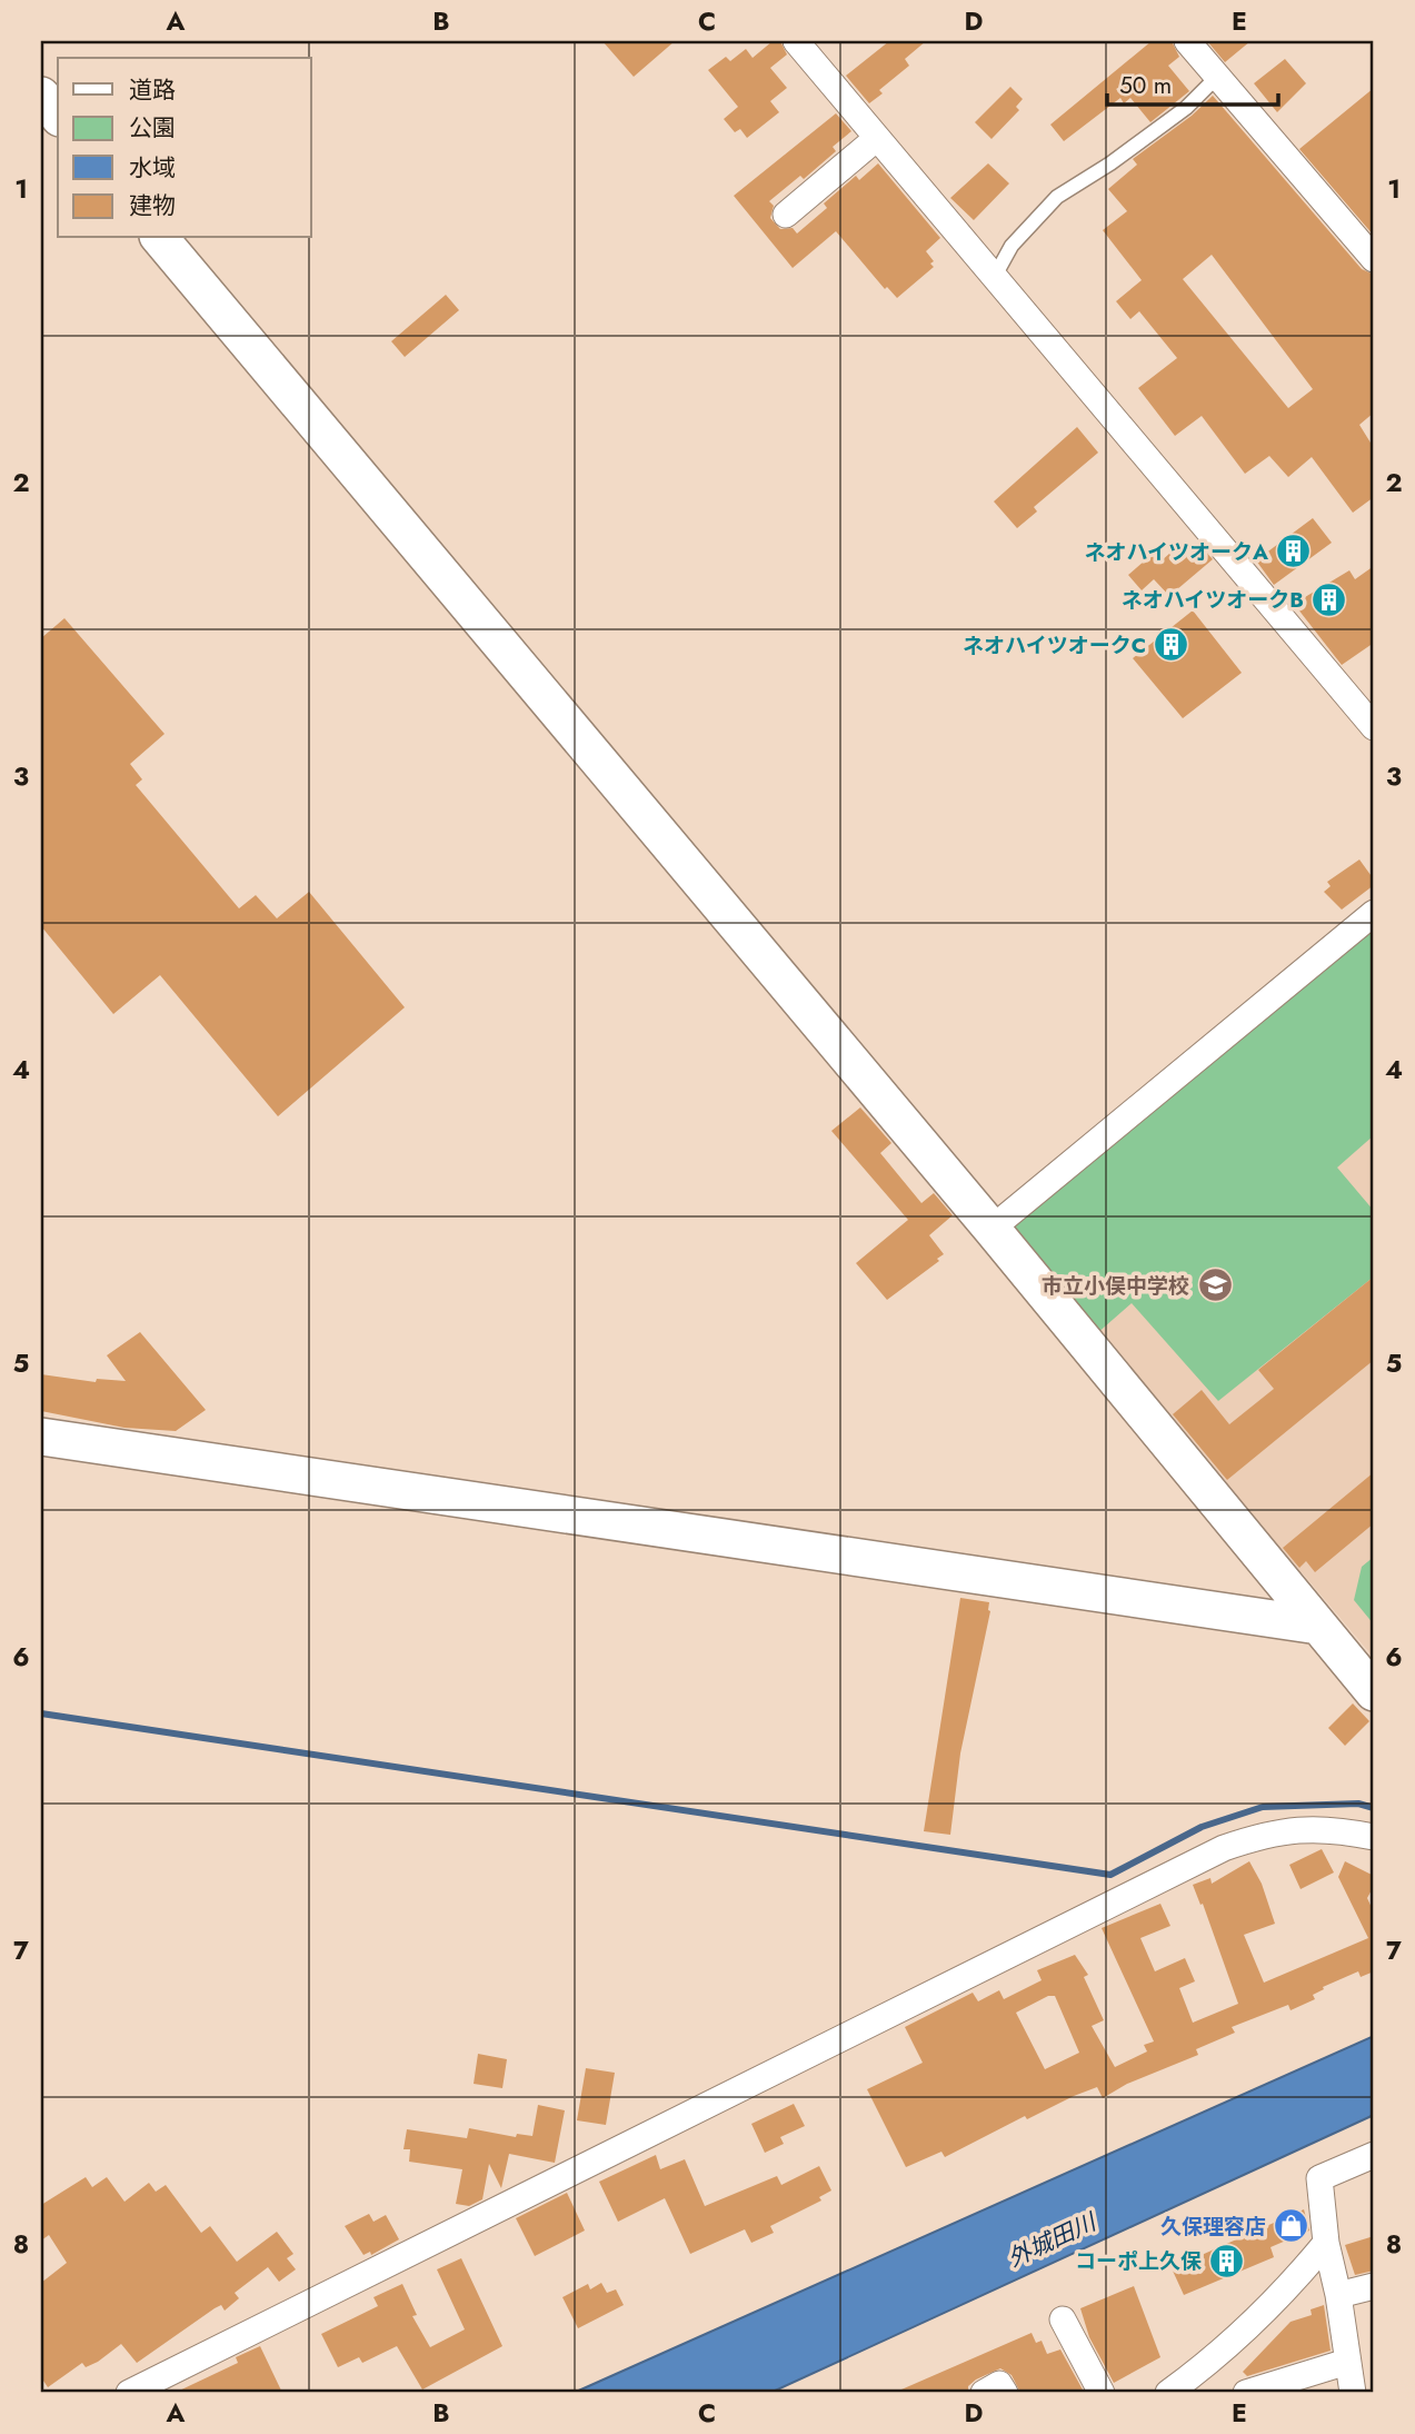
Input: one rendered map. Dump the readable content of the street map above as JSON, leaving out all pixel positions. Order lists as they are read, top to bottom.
{
  "water": ["外城田川"],
  "places": {
    "building": [
      "ネオハイツオークA",
      "ネオハイツオークB",
      "ネオハイツオークC",
      "コーポ上久保"
    ],
    "school or university": ["市立小俣中学校"],
    "shop": ["久保理容店"]
  },
  "legend": [
    "道路",
    "公園",
    "水域",
    "建物"
  ],
  "scale_bar": "50 m",
  "grid": {
    "columns": [
      "A",
      "B",
      "C",
      "D",
      "E"
    ],
    "rows": [
      "1",
      "2",
      "3",
      "4",
      "5",
      "6",
      "7",
      "8"
    ]
  }
}
